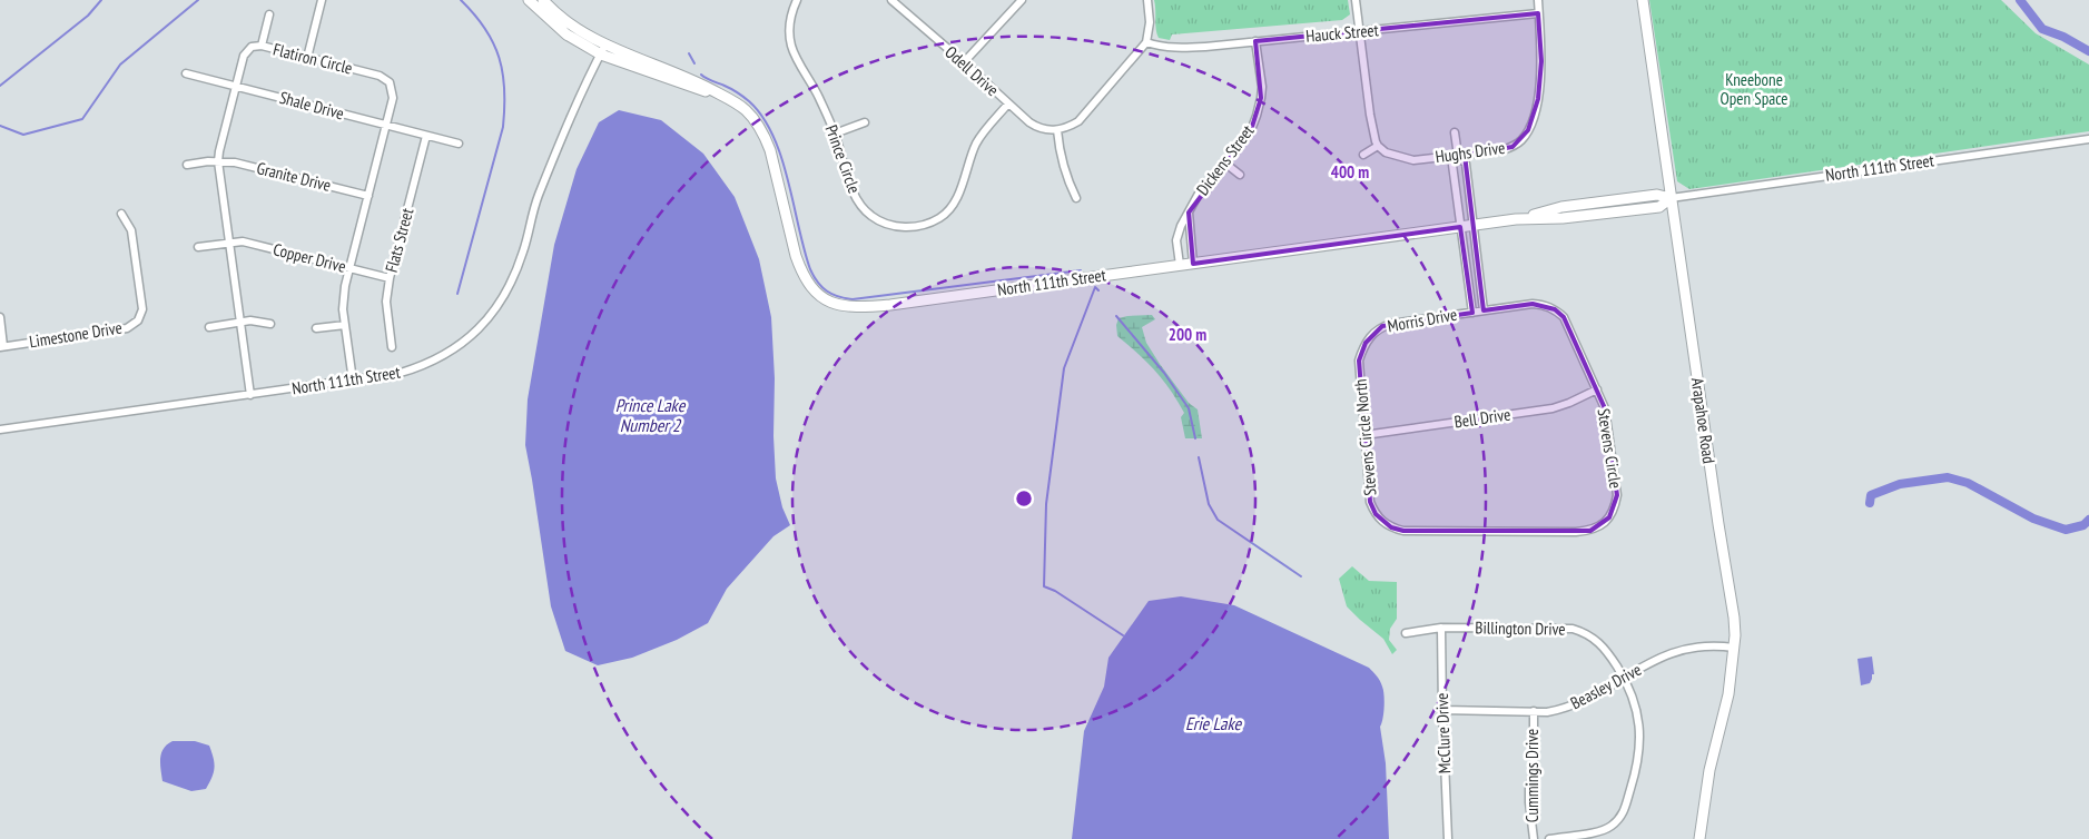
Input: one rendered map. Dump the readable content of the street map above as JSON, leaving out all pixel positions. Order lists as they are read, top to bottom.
{
  "streets": {
    "street": [
      "Hauck Street",
      "Flatiron Circle",
      "Odell Drive",
      "Shale Drive",
      "Hughs Drive",
      "Prince Circle",
      "Dickens Street",
      "North 111th Street",
      "Granite Drive",
      "Flats Street",
      "Copper Drive",
      "Morris Drive",
      "Limestone Drive",
      "Bell Drive",
      "Arapahoe Road",
      "Stevens Circle North",
      "Stevens Circle",
      "Billington Drive",
      "Beasley Drive",
      "McClure Drive",
      "Cummings Drive"
    ]
  },
  "crossings": [
    ["Hauck Street", "Hughs Drive"],
    ["Hauck Street", "Dickens Street"],
    ["Flatiron Circle", "Shale Drive"],
    ["Flatiron Circle", "North 111th Street"],
    ["Flatiron Circle", "Granite Drive"],
    ["Flatiron Circle", "Copper Drive"],
    ["Odell Drive", "Prince Circle"],
    ["Shale Drive", "Flats Street"],
    ["Hughs Drive", "Morris Drive"],
    ["Dickens Street", "North 111th Street"],
    ["North 111th Street", "Morris Drive"],
    ["North 111th Street", "Arapahoe Road"],
    ["Flats Street", "Copper Drive"],
    ["Morris Drive", "Stevens Circle North"],
    ["Morris Drive", "Stevens Circle"],
    ["Bell Drive", "Stevens Circle North"],
    ["Bell Drive", "Stevens Circle"],
    ["Arapahoe Road", "Beasley Drive"],
    ["Stevens Circle North", "Stevens Circle"],
    ["Billington Drive", "Beasley Drive"],
    ["Billington Drive", "McClure Drive"],
    ["Beasley Drive", "McClure Drive"],
    ["Beasley Drive", "Cummings Drive"]
  ],
  "water": ["Prince Lake Number 2", "Erie Lake"],
  "parks": ["Kneebone Open Space"],
  "rings": ["400 m", "200 m"]
}
